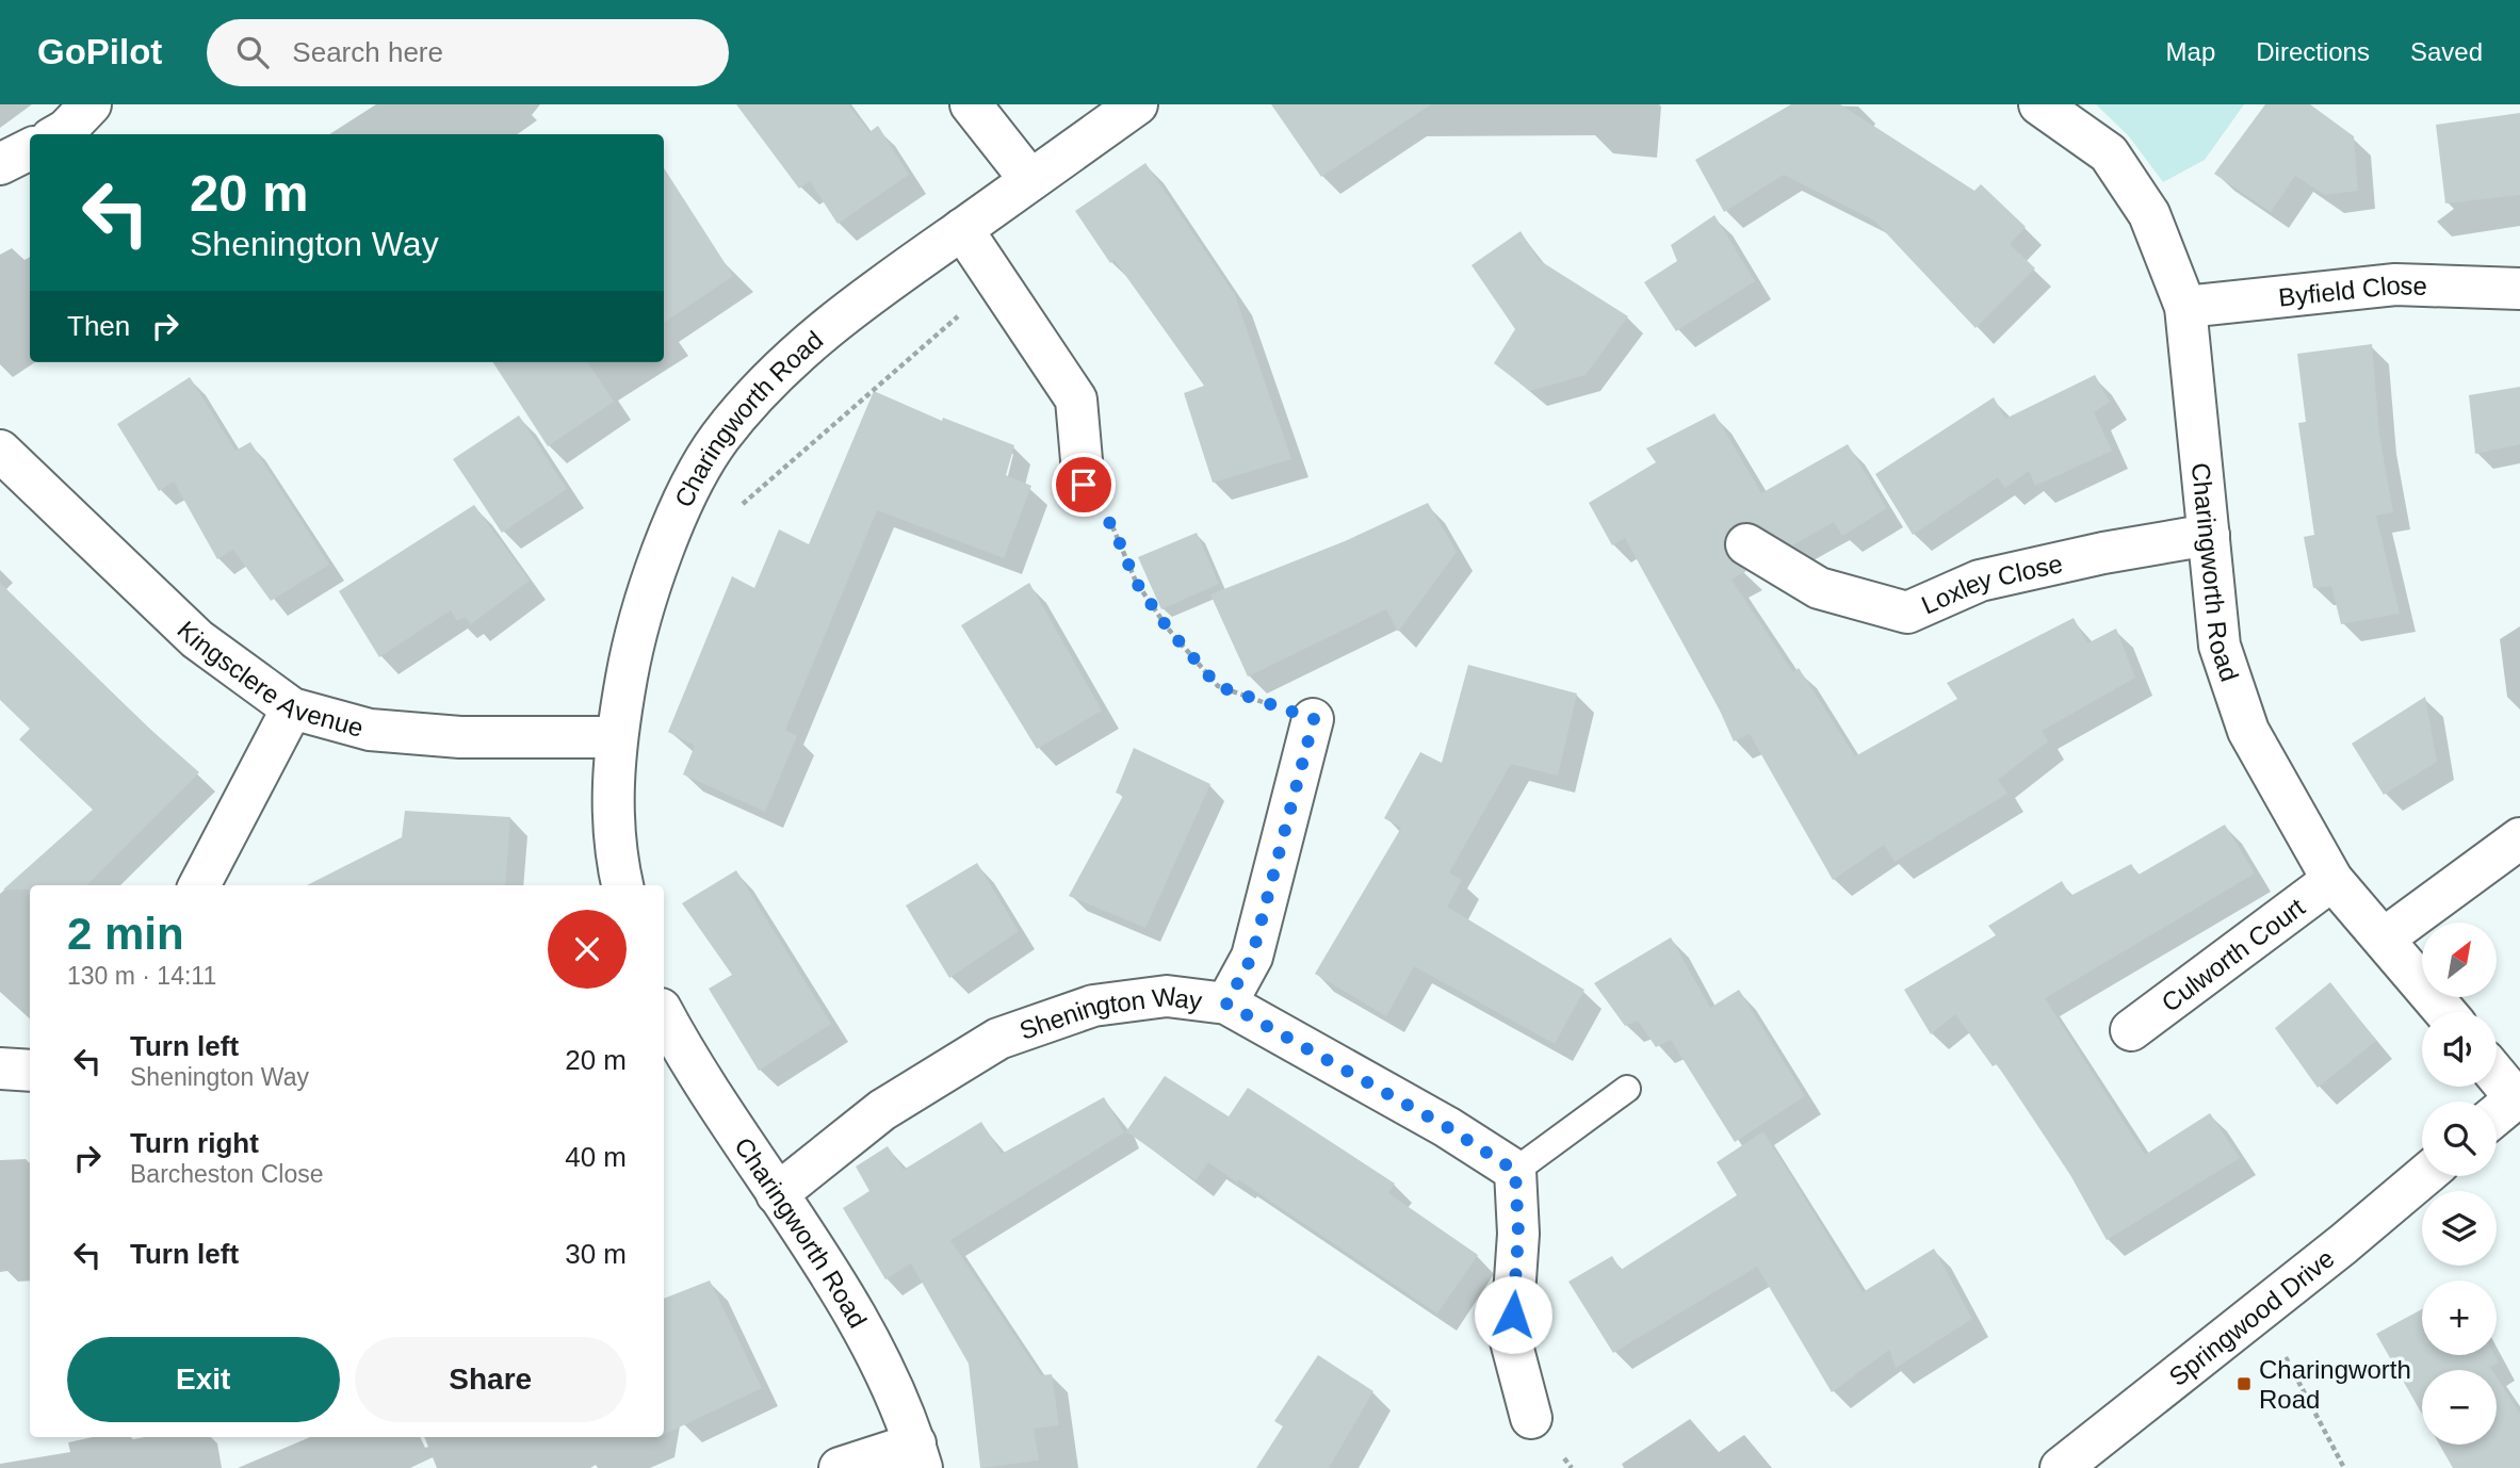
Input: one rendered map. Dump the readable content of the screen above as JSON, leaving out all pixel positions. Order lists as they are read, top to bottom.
{
  "streets": {
    "street": [
      "Byfield Close",
      "Charingworth Road",
      "Loxley Close",
      "Kingsclere Avenue",
      "Culworth Court",
      "Shenington Way",
      "Springwood Drive"
    ]
  },
  "crossings": [
    ["Byfield Close", "Charingworth Road"],
    ["Charingworth Road", "Loxley Close"],
    ["Charingworth Road", "Kingsclere Avenue"],
    ["Charingworth Road", "Culworth Court"],
    ["Charingworth Road", "Shenington Way"]
  ],
  "places": {
    "transit": ["Charingworth Road"]
  },
  "north": "top right",
  "page": {
    "header": "GoPilot",
    "search": "Search here",
    "nav": ["Map", "Directions", "Saved"],
    "turn": ["20 m", "Shenington Way"],
    "then": "Then",
    "heading": ["2 min", "130 m · 14:11"],
    "map_buttons": ["+", "−"],
    "list": [
      {
        "name": "Turn left",
        "note": "Shenington Way",
        "value": "20 m"
      },
      {
        "name": "Turn right",
        "note": "Barcheston Close",
        "value": "40 m"
      },
      {
        "name": "Turn left",
        "value": "30 m"
      }
    ],
    "buttons": ["Exit", "Share"]
  }
}
